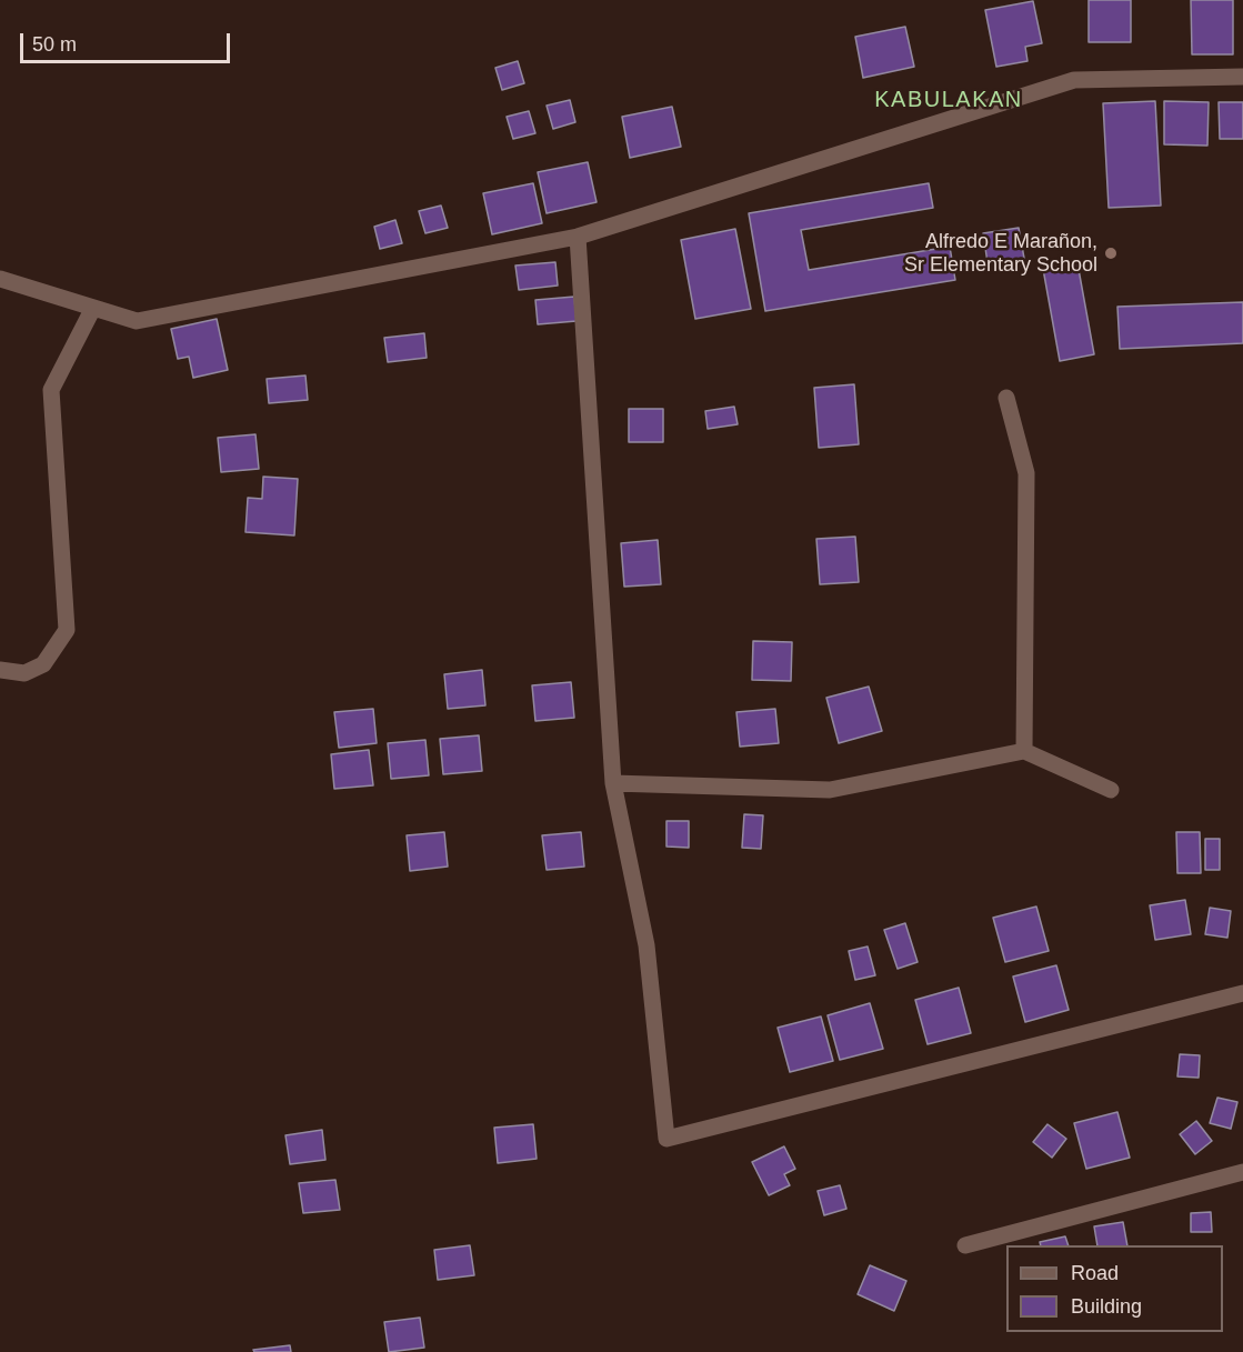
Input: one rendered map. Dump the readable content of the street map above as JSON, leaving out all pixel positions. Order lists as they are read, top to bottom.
{
  "districts": ["KABULAKAN"],
  "places": ["Alfredo E Marañon, Sr Elementary School"],
  "legend": ["Road", "Building"],
  "scale_bar": "50 m"
}
